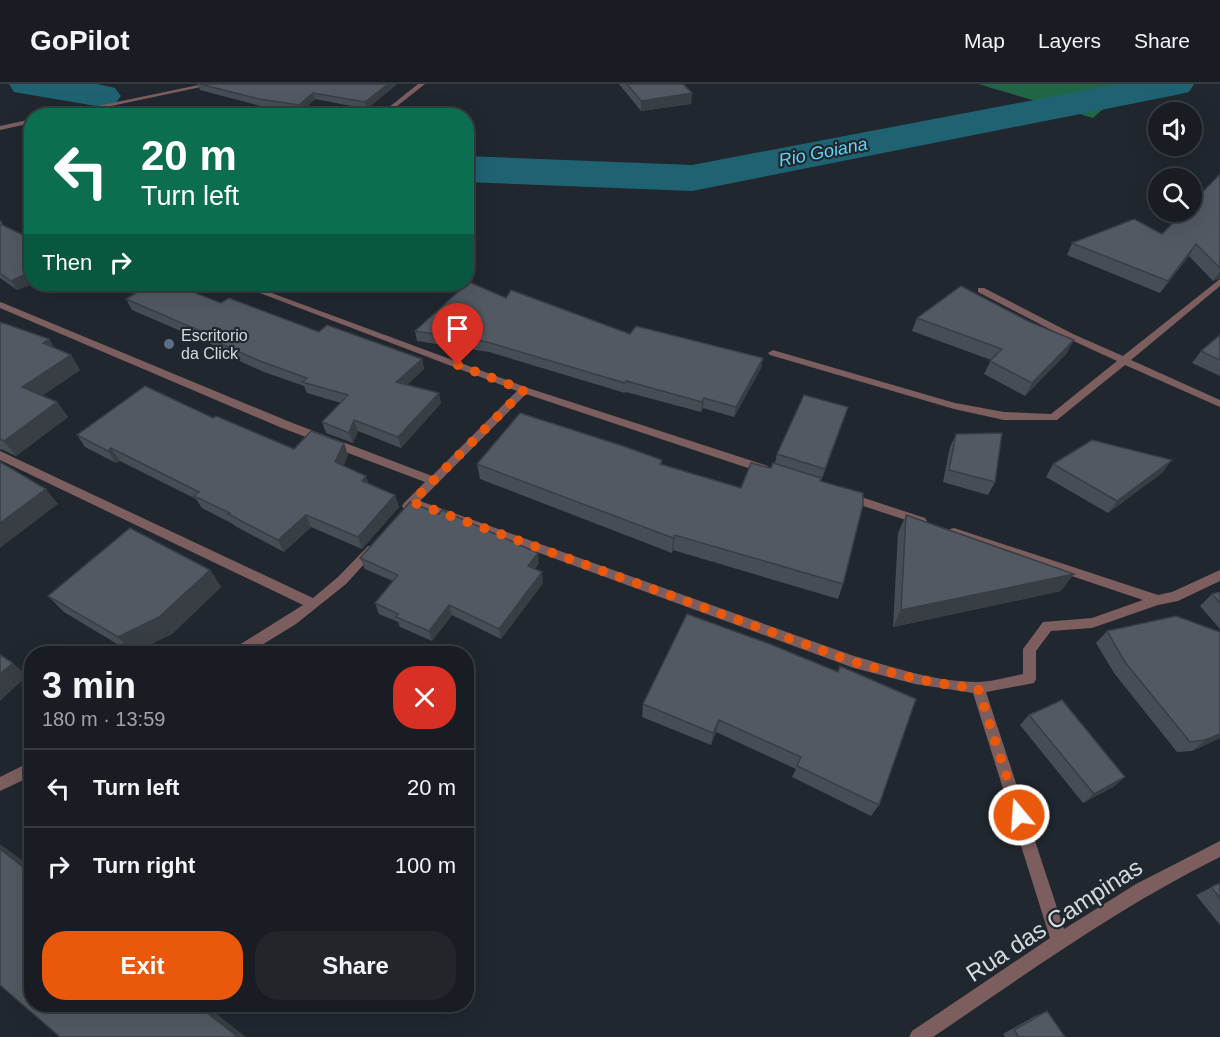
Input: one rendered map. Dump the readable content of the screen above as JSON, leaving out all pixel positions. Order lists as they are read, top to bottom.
{
  "streets": {
    "street": ["Rua das Campinas"]
  },
  "water": ["Rio Goiana"],
  "places": ["Escritorio da Click"],
  "page": {
    "header": "GoPilot",
    "nav": ["Map", "Layers", "Share"],
    "turn": ["20 m", "Turn left"],
    "then": "Then",
    "heading": ["3 min", "180 m · 13:59"],
    "list": [
      {
        "name": "Turn left",
        "value": "20 m"
      },
      {
        "name": "Turn right",
        "value": "100 m"
      }
    ],
    "buttons": ["Exit", "Share"]
  }
}
